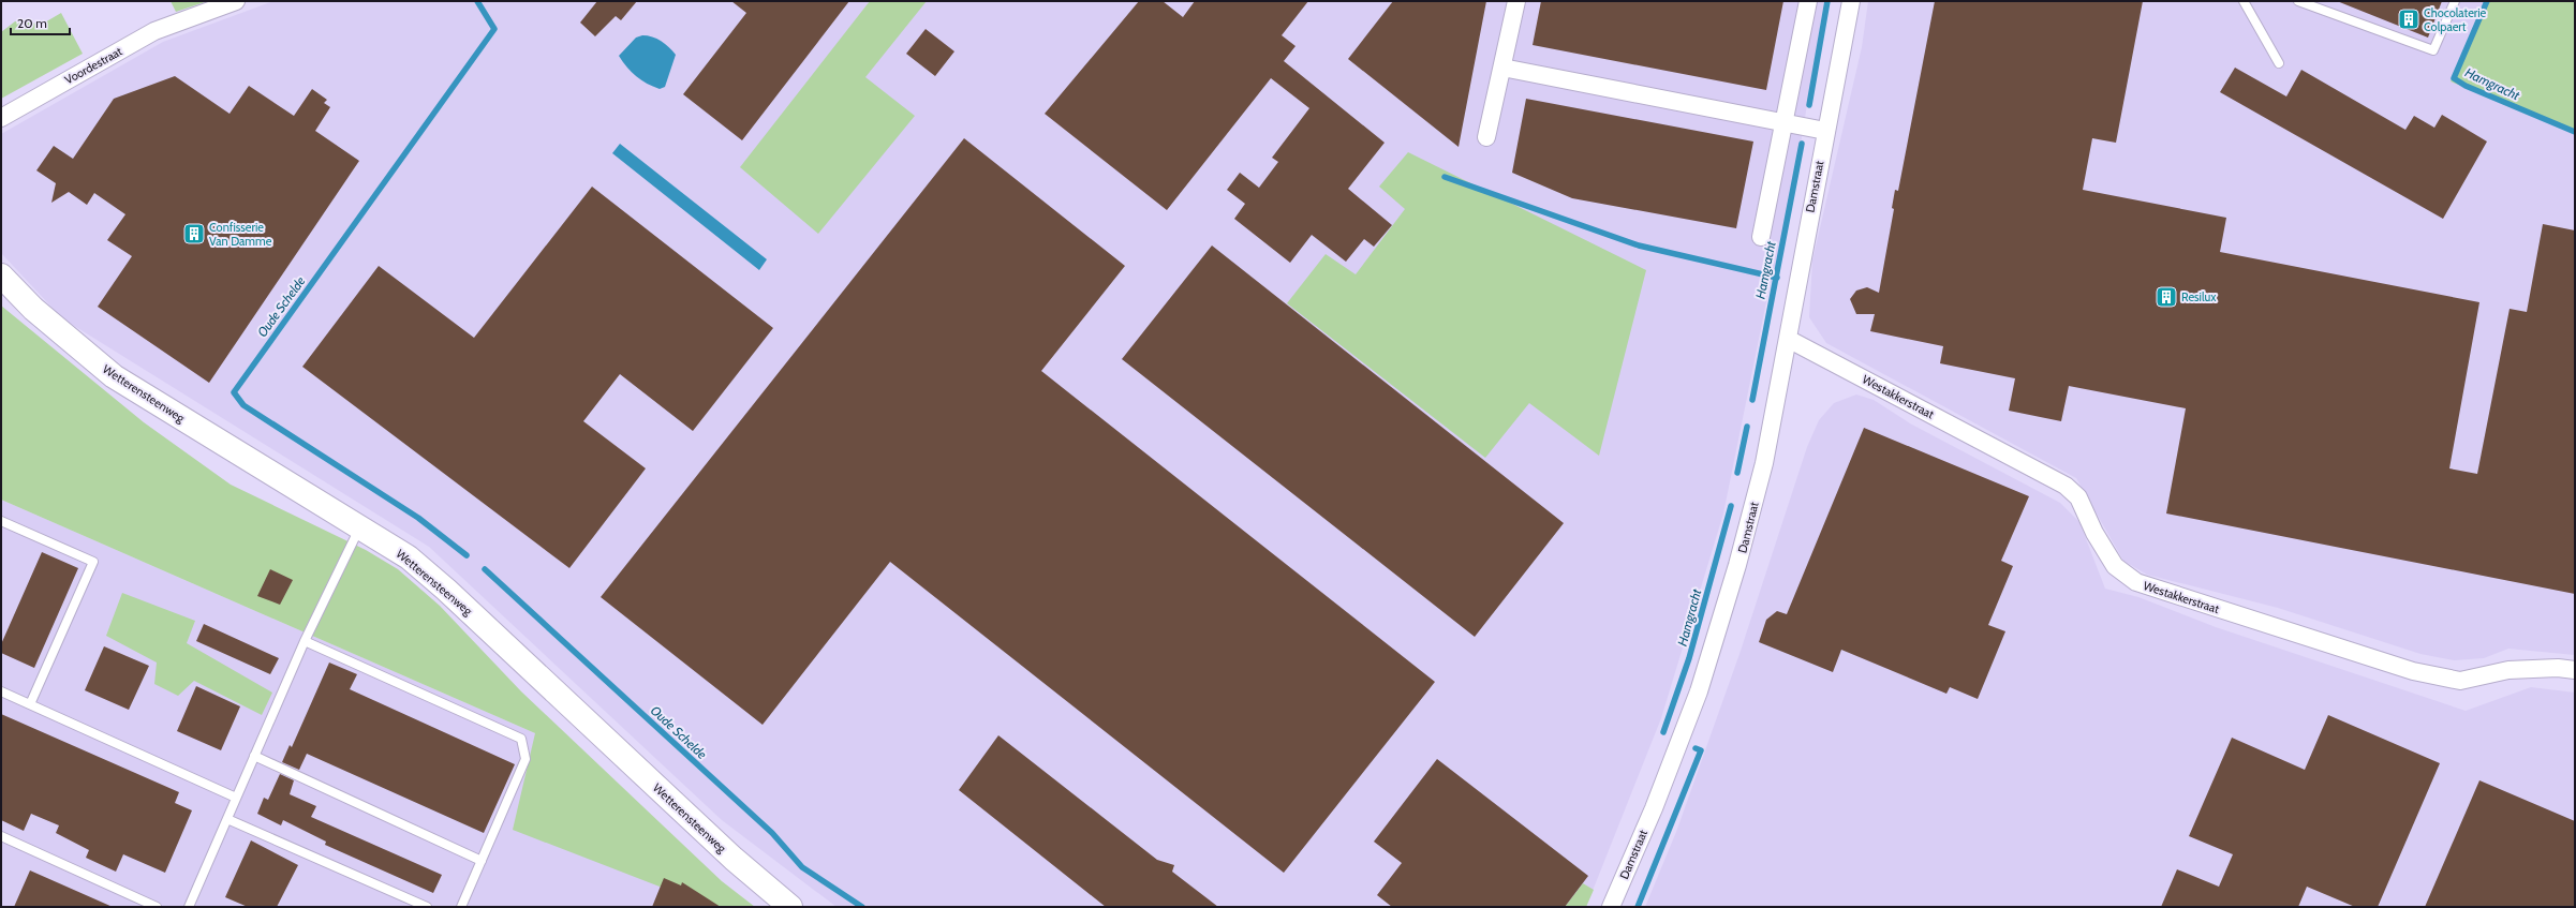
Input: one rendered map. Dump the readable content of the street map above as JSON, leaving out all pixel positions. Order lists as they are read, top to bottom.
{
  "streets": {
    "street": [
      "Voordestraat",
      "Damstraat",
      "Wetterensteenweg",
      "Westakkerstraat"
    ]
  },
  "crossings": [
    ["Damstraat", "Westakkerstraat"]
  ],
  "water": ["Hamgracht", "Oude Schelde"],
  "places": {
    "building": ["Chocolaterie Colpaert", "Confisserie Van Damme", "Resilux"]
  },
  "scale_bar": "20 m"
}
